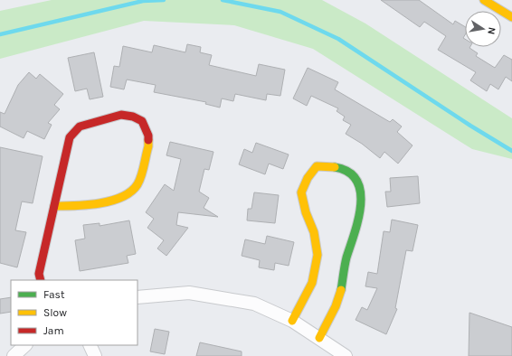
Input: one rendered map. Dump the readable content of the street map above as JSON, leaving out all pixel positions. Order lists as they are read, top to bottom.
{
  "legend": ["Fast", "Slow", "Jam"],
  "north": "right"
}
